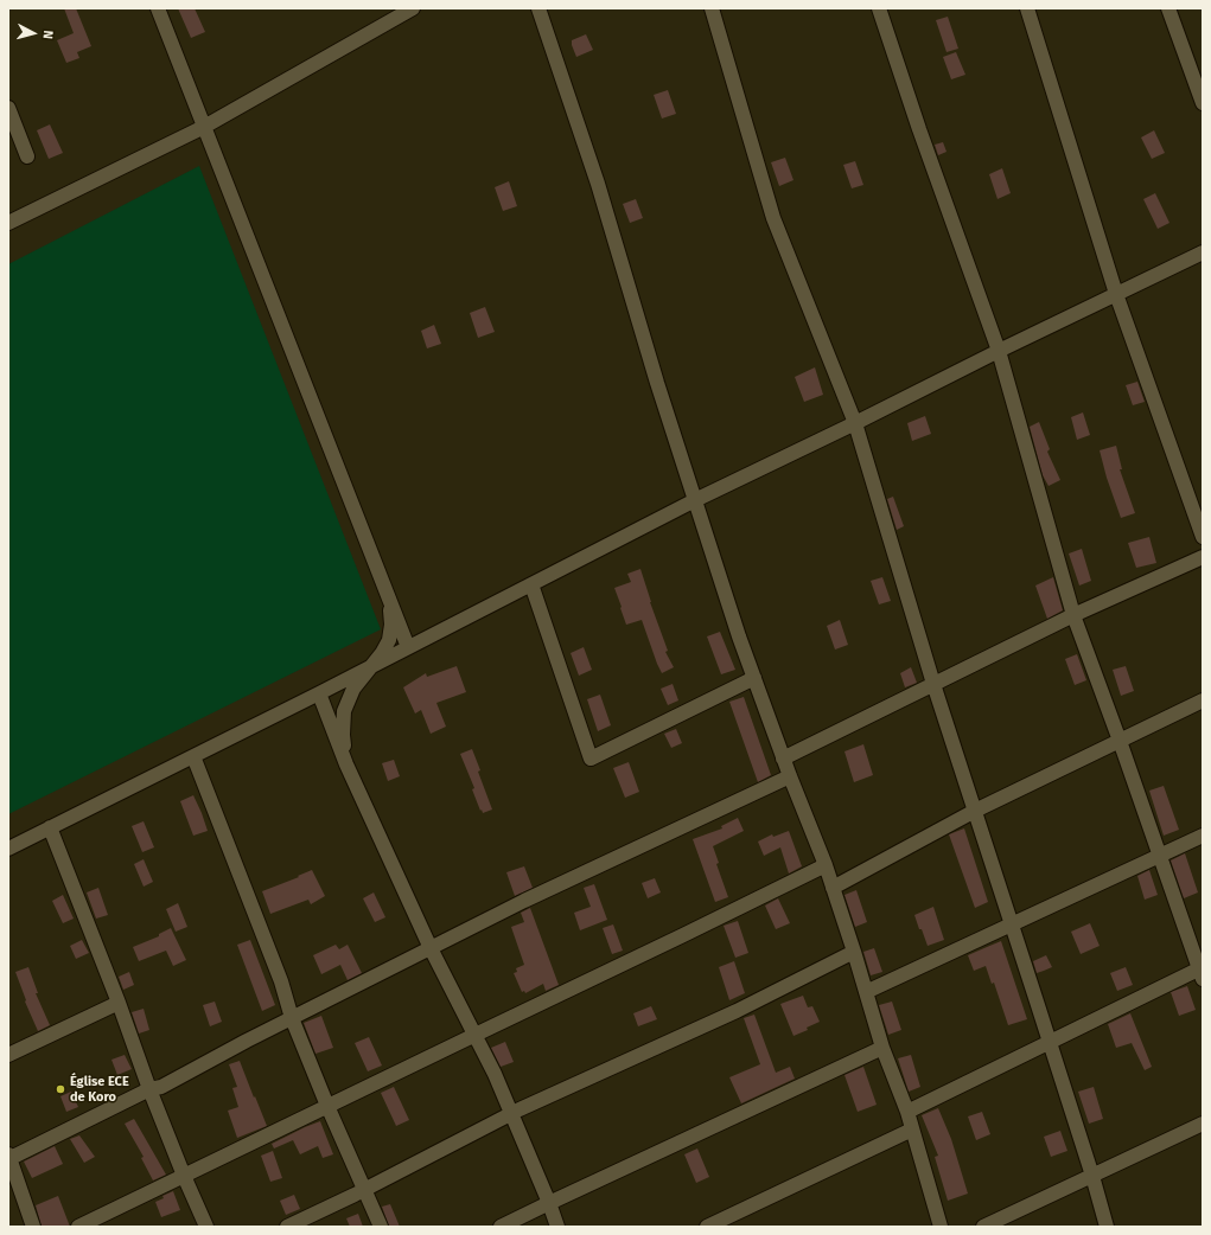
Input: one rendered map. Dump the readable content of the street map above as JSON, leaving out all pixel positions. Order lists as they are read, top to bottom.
{
  "places": ["Église ECE de Koro"],
  "north": "right"
}
